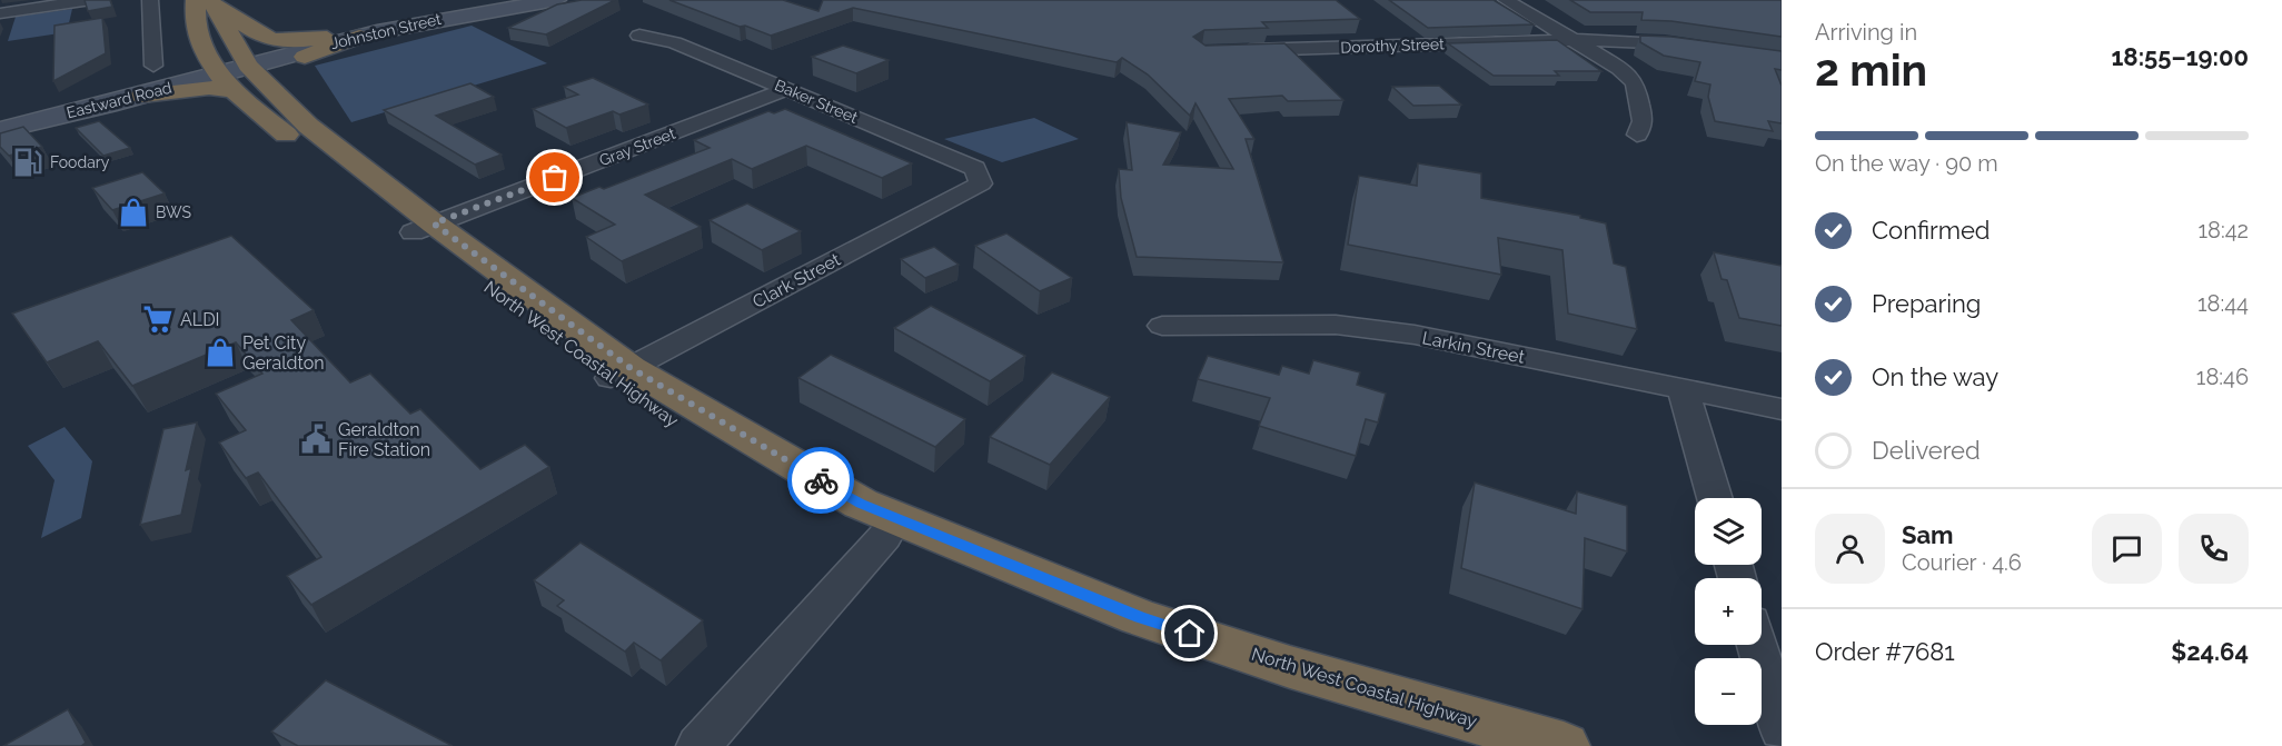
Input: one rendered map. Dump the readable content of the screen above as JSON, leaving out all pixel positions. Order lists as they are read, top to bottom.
{
  "streets": {
    "highway": ["North West Coastal Highway"],
    "main road": ["Johnston Street", "Eastward Road"],
    "street": [
      "Dorothy Street",
      "Baker Street",
      "Gray Street",
      "Clark Street",
      "Larkin Street"
    ]
  },
  "crossings": [
    ["Johnston Street", "Eastward Road"],
    ["Johnston Street", "North West Coastal Highway"],
    ["Eastward Road", "North West Coastal Highway"],
    ["Baker Street", "Gray Street"],
    ["Baker Street", "Clark Street"],
    ["Gray Street", "North West Coastal Highway"],
    ["Clark Street", "North West Coastal Highway"]
  ],
  "places": {
    "fuel station": ["Foodary"],
    "shop": ["BWS", "Pet City Geraldton"],
    "supermarket": ["ALDI"],
    "public building": ["Geraldton Fire Station"]
  },
  "page": {
    "heading": ["2 min", "Arriving in", "18:55–19:00"],
    "panel": [
      "Sam",
      "Courier · 4.6",
      "Order #7681",
      "$24.64"
    ],
    "bar": "On the way · 90 m",
    "list": [
      ["Confirmed", "18:42"],
      ["Preparing", "18:44"],
      ["On the way", "18:46"],
      "Delivered"
    ],
    "map_buttons": ["+", "−"]
  }
}
